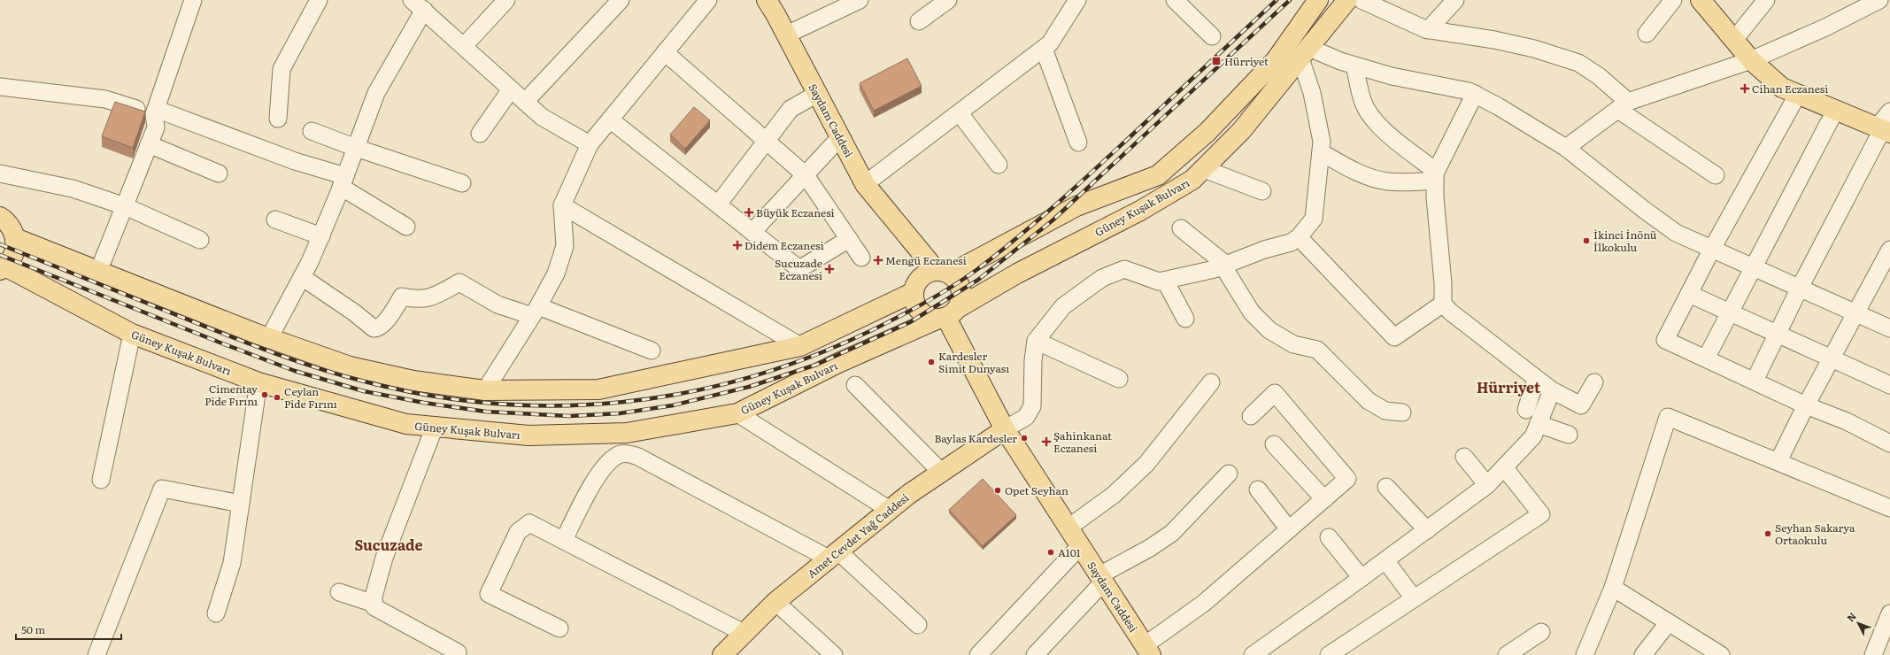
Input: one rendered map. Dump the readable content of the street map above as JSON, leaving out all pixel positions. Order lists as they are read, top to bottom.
{
  "streets": {
    "main road": ["Saydam Caddesi", "Güney Kuşak Bulvarı", "Amet Cevdet Yağ Caddesi"]
  },
  "crossings": [
    ["Saydam Caddesi", "Güney Kuşak Bulvarı"],
    ["Saydam Caddesi", "Amet Cevdet Yağ Caddesi"]
  ],
  "districts": ["Hürriyet", "Sucuzade"],
  "places": {
    "transit": ["Hürriyet"],
    "health": [
      "Cihan Eczanesi",
      "Büyük Eczanesi",
      "Didem Eczanesi",
      "Mengü Eczanesi",
      "Sucuzade Eczanesi",
      "Şahinkanat Eczanesi"
    ],
    "other": [
      "İkinci İnönü İlkokulu",
      "Kardesler Simit Dunyası",
      "Cimentay Pide Fırını",
      "Ceylan Pide Fırını",
      "Baylas Kardesler",
      "Opet Seyhan",
      "Seyhan Sakarya Ortaokulu",
      "A101"
    ]
  },
  "scale_bar": "50 m",
  "north": "top left"
}
